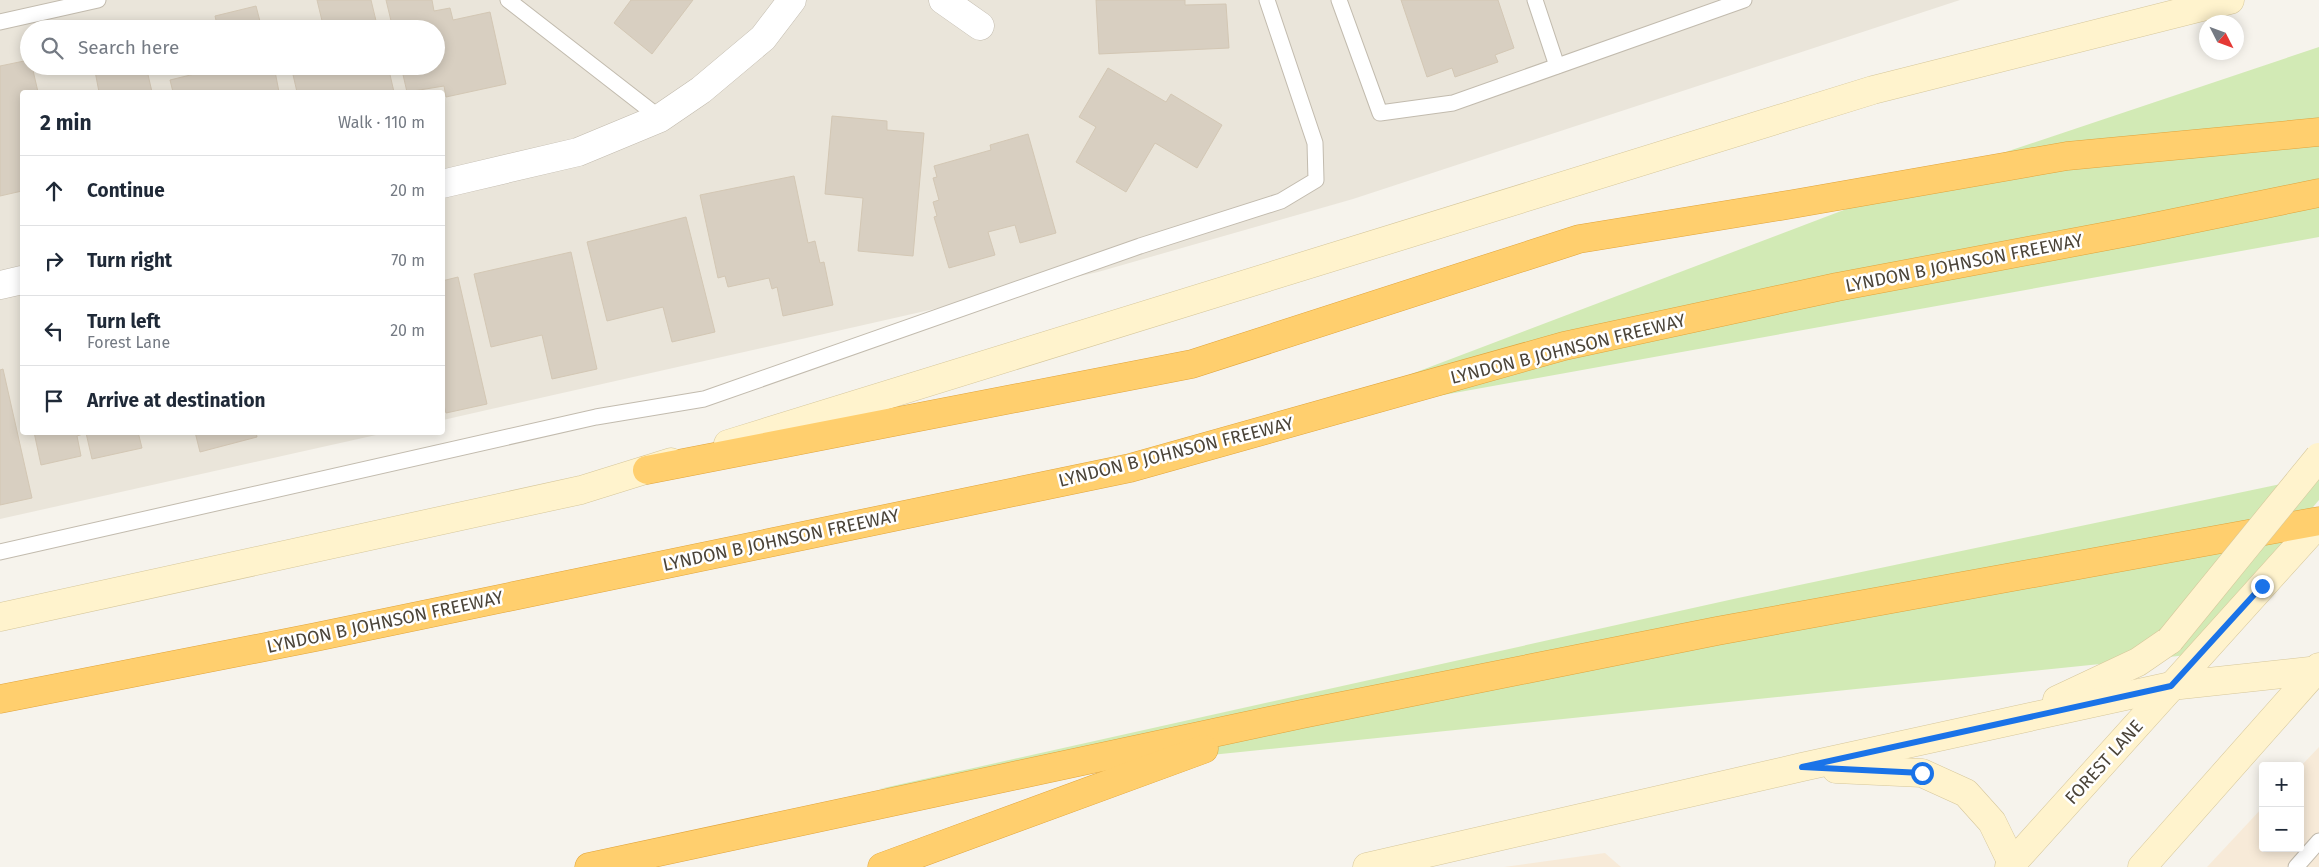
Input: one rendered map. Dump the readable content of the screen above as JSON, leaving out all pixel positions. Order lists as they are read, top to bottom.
{
  "streets": {
    "highway": ["LYNDON B JOHNSON FREEWAY"],
    "main road": ["FOREST LANE"]
  },
  "north": "bottom right",
  "page": {
    "search": "Search here",
    "heading": ["2 min", "Walk · 110 m"],
    "list": [
      ["Continue", "20 m"],
      ["Turn right", "70 m"],
      ["Turn left", "Forest Lane", "20 m"],
      "Arrive at destination"
    ],
    "map_buttons": ["+", "−"]
  }
}
